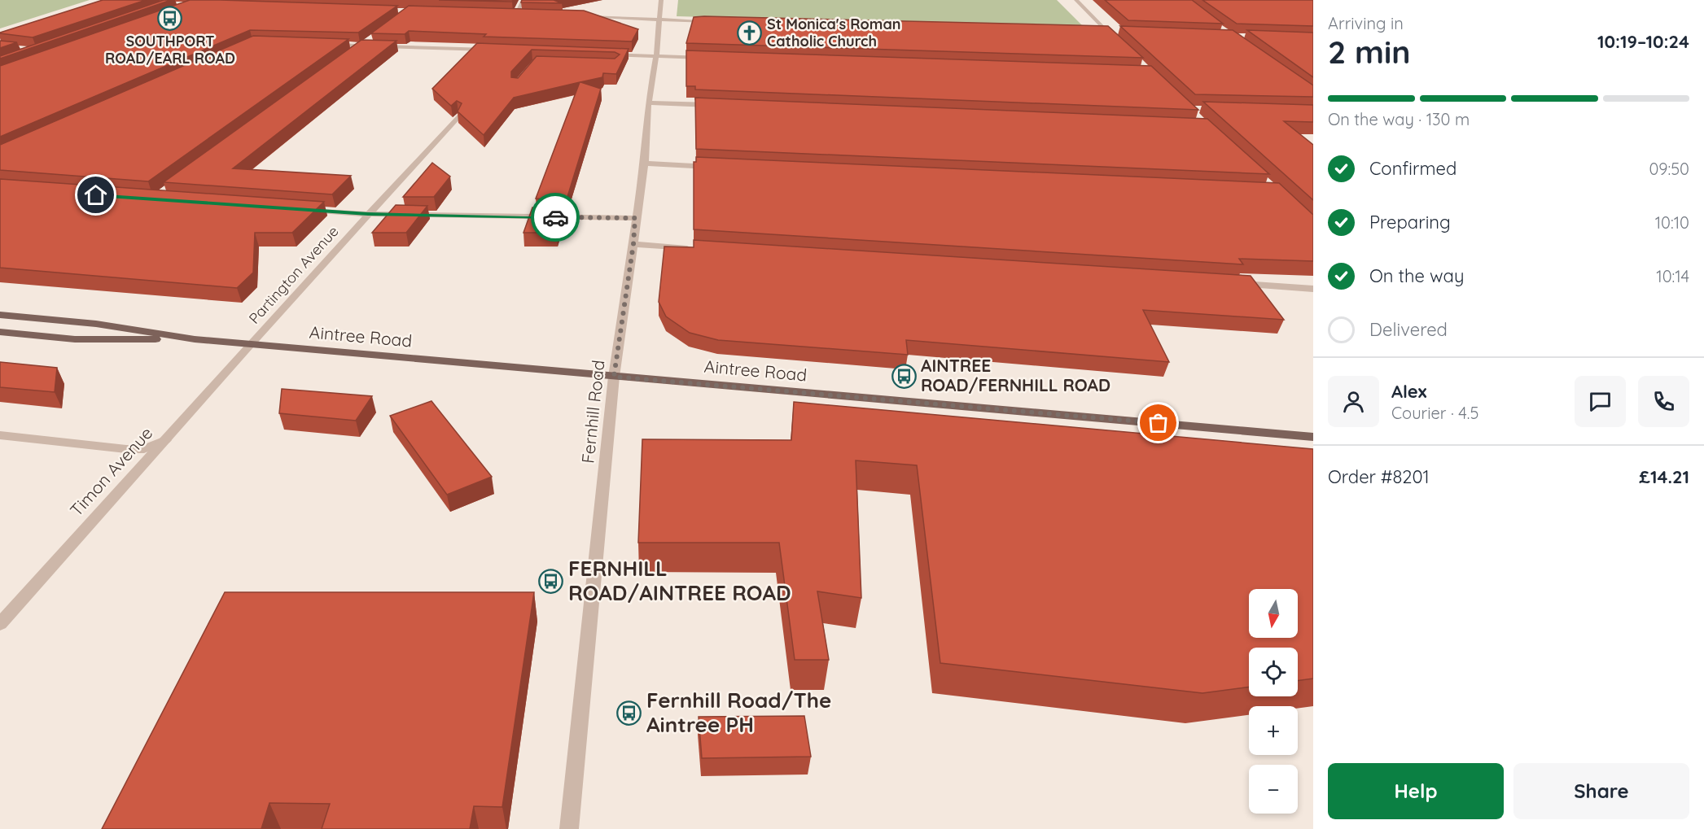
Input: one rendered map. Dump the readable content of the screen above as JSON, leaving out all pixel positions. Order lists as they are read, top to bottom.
{
  "streets": {
    "main road": ["Aintree Road"],
    "street": ["Partington Avenue", "Fernhill Road", "Timon Avenue"]
  },
  "crossings": [
    ["Partington Avenue", "Aintree Road"],
    ["Partington Avenue", "Timon Avenue"],
    ["Aintree Road", "Fernhill Road"],
    ["Aintree Road", "Timon Avenue"]
  ],
  "places": {
    "bus stop": [
      "SOUTHPORT ROAD/EARL ROAD",
      "AINTREE ROAD/FERNHILL ROAD",
      "FERNHILL ROAD/AINTREE ROAD",
      "Fernhill Road/The Aintree PH"
    ],
    "church": ["St Monica's Roman Catholic Church"]
  },
  "north": "bottom",
  "page": {
    "heading": ["2 min", "Arriving in", "10:19–10:24"],
    "panel": [
      "Alex",
      "Courier · 4.5",
      "Order #8201",
      "£14.21"
    ],
    "bar": "On the way · 130 m",
    "list": [
      ["Confirmed", "09:50"],
      ["Preparing", "10:10"],
      ["On the way", "10:14"],
      "Delivered"
    ],
    "map_buttons": ["+", "−"],
    "buttons": ["Help", "Share"]
  }
}
